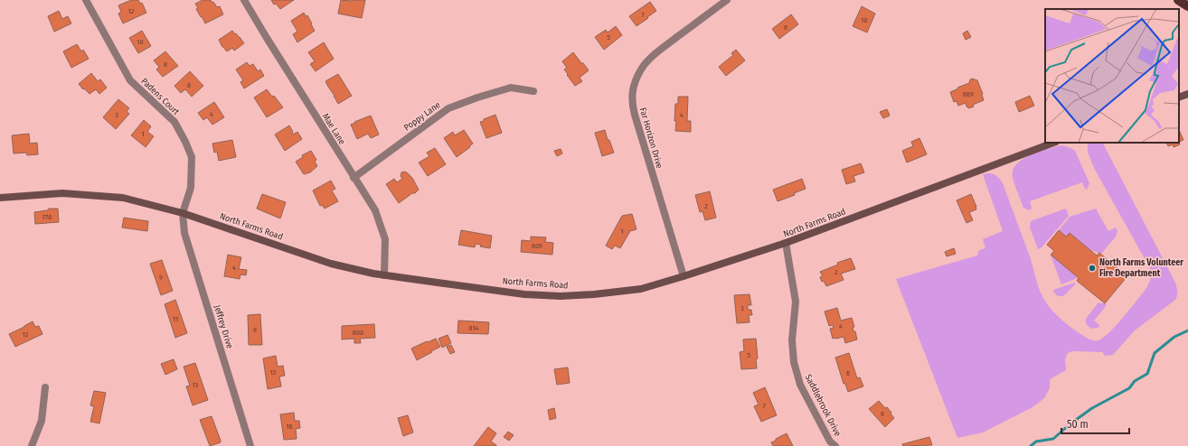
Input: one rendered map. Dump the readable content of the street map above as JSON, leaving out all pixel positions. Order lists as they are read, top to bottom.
{
  "streets": {
    "main road": ["North Farms Road"],
    "street": [
      "Padens Court",
      "Poppy Lane",
      "Mae Lane",
      "Far Horizon Drive",
      "Jeffrey Drive",
      "Saddlebrook Drive"
    ]
  },
  "crossings": [
    ["Padens Court", "North Farms Road"],
    ["Padens Court", "Jeffrey Drive"],
    ["Poppy Lane", "Mae Lane"],
    ["Mae Lane", "North Farms Road"],
    ["Far Horizon Drive", "North Farms Road"],
    ["North Farms Road", "Jeffrey Drive"],
    ["North Farms Road", "Saddlebrook Drive"]
  ],
  "places": ["North Farms Volunteer Fire Department"],
  "house_numbers": [
    "12",
    "7",
    "10",
    "8",
    "5",
    "10",
    "8",
    "6",
    "869",
    "4",
    "3",
    "4",
    "1",
    "2",
    "776",
    "1",
    "809",
    "4",
    "2",
    "9",
    "3",
    "11",
    "4",
    "814",
    "8",
    "800",
    "12",
    "5",
    "12",
    "6",
    "13",
    "7",
    "8",
    "16"
  ],
  "scale_bar": "50 m"
}
